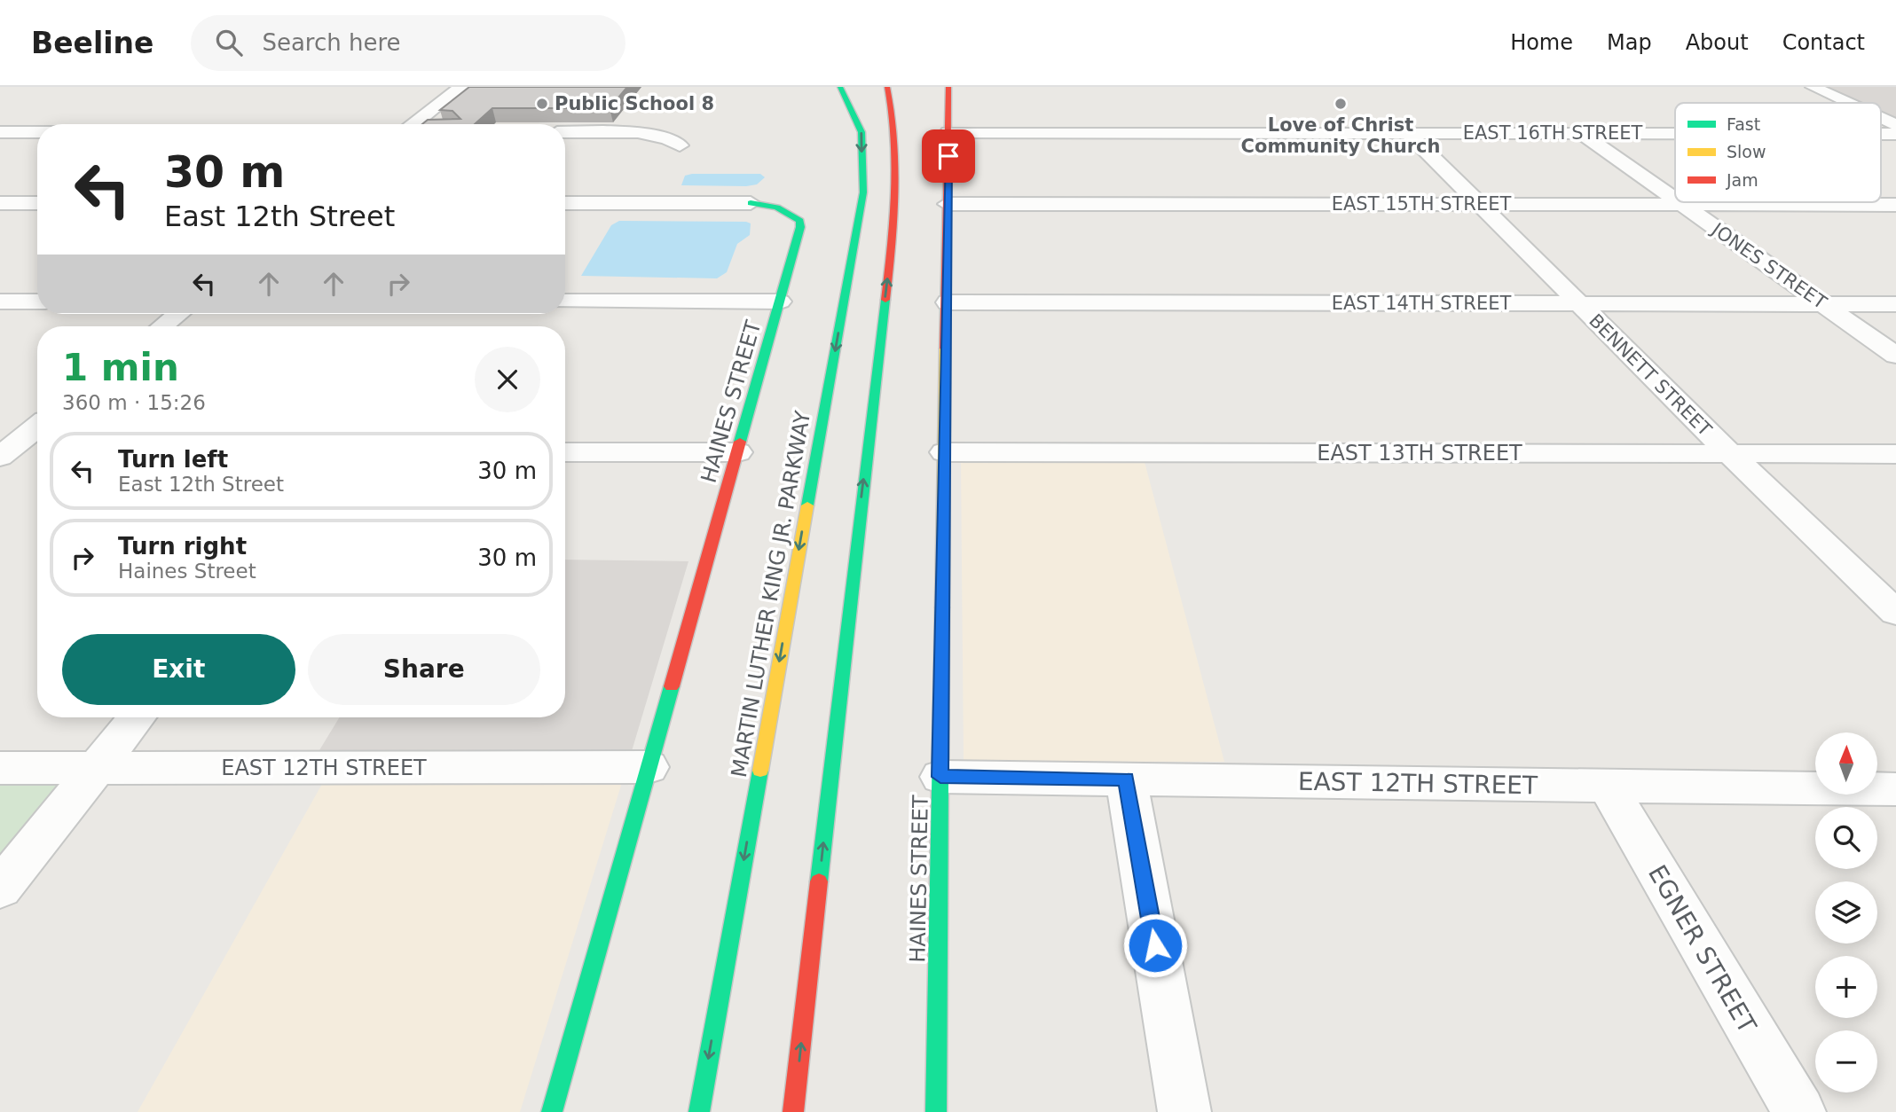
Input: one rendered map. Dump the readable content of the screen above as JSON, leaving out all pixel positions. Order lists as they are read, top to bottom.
{
  "streets": {
    "main road": ["HAINES STREET", "MARTIN LUTHER KING JR. PARKWAY"],
    "street": [
      "EAST 16TH STREET",
      "EAST 15TH STREET",
      "JONES STREET",
      "EAST 14TH STREET",
      "BENNETT STREET",
      "EAST 13TH STREET",
      "EAST 12TH STREET",
      "EGNER STREET"
    ]
  },
  "crossings": [
    ["EAST 16TH STREET", "JONES STREET"],
    ["EAST 16TH STREET", "BENNETT STREET"],
    ["EAST 16TH STREET", "HAINES STREET"],
    ["EAST 15TH STREET", "JONES STREET"],
    ["EAST 15TH STREET", "BENNETT STREET"],
    ["EAST 15TH STREET", "HAINES STREET"],
    ["JONES STREET", "EAST 14TH STREET"],
    ["EAST 14TH STREET", "BENNETT STREET"],
    ["EAST 14TH STREET", "HAINES STREET"],
    ["BENNETT STREET", "EAST 13TH STREET"],
    ["HAINES STREET", "EAST 13TH STREET"],
    ["HAINES STREET", "EAST 12TH STREET"],
    ["EAST 12TH STREET", "EGNER STREET"]
  ],
  "places": ["Public School 8", "Love of Christ Community Church"],
  "legend": ["Fast", "Slow", "Jam"],
  "north": "top",
  "page": {
    "header": "Beeline",
    "search": "Search here",
    "nav": [
      "Home",
      "Map",
      "About",
      "Contact"
    ],
    "turn": ["30 m", "East 12th Street"],
    "heading": ["1 min", "360 m · 15:26"],
    "list": [
      {
        "name": "Turn left",
        "note": "East 12th Street",
        "value": "30 m"
      },
      {
        "name": "Turn right",
        "note": "Haines Street",
        "value": "30 m"
      }
    ],
    "buttons": ["Exit", "Share"],
    "map_buttons": ["+", "−"]
  }
}
